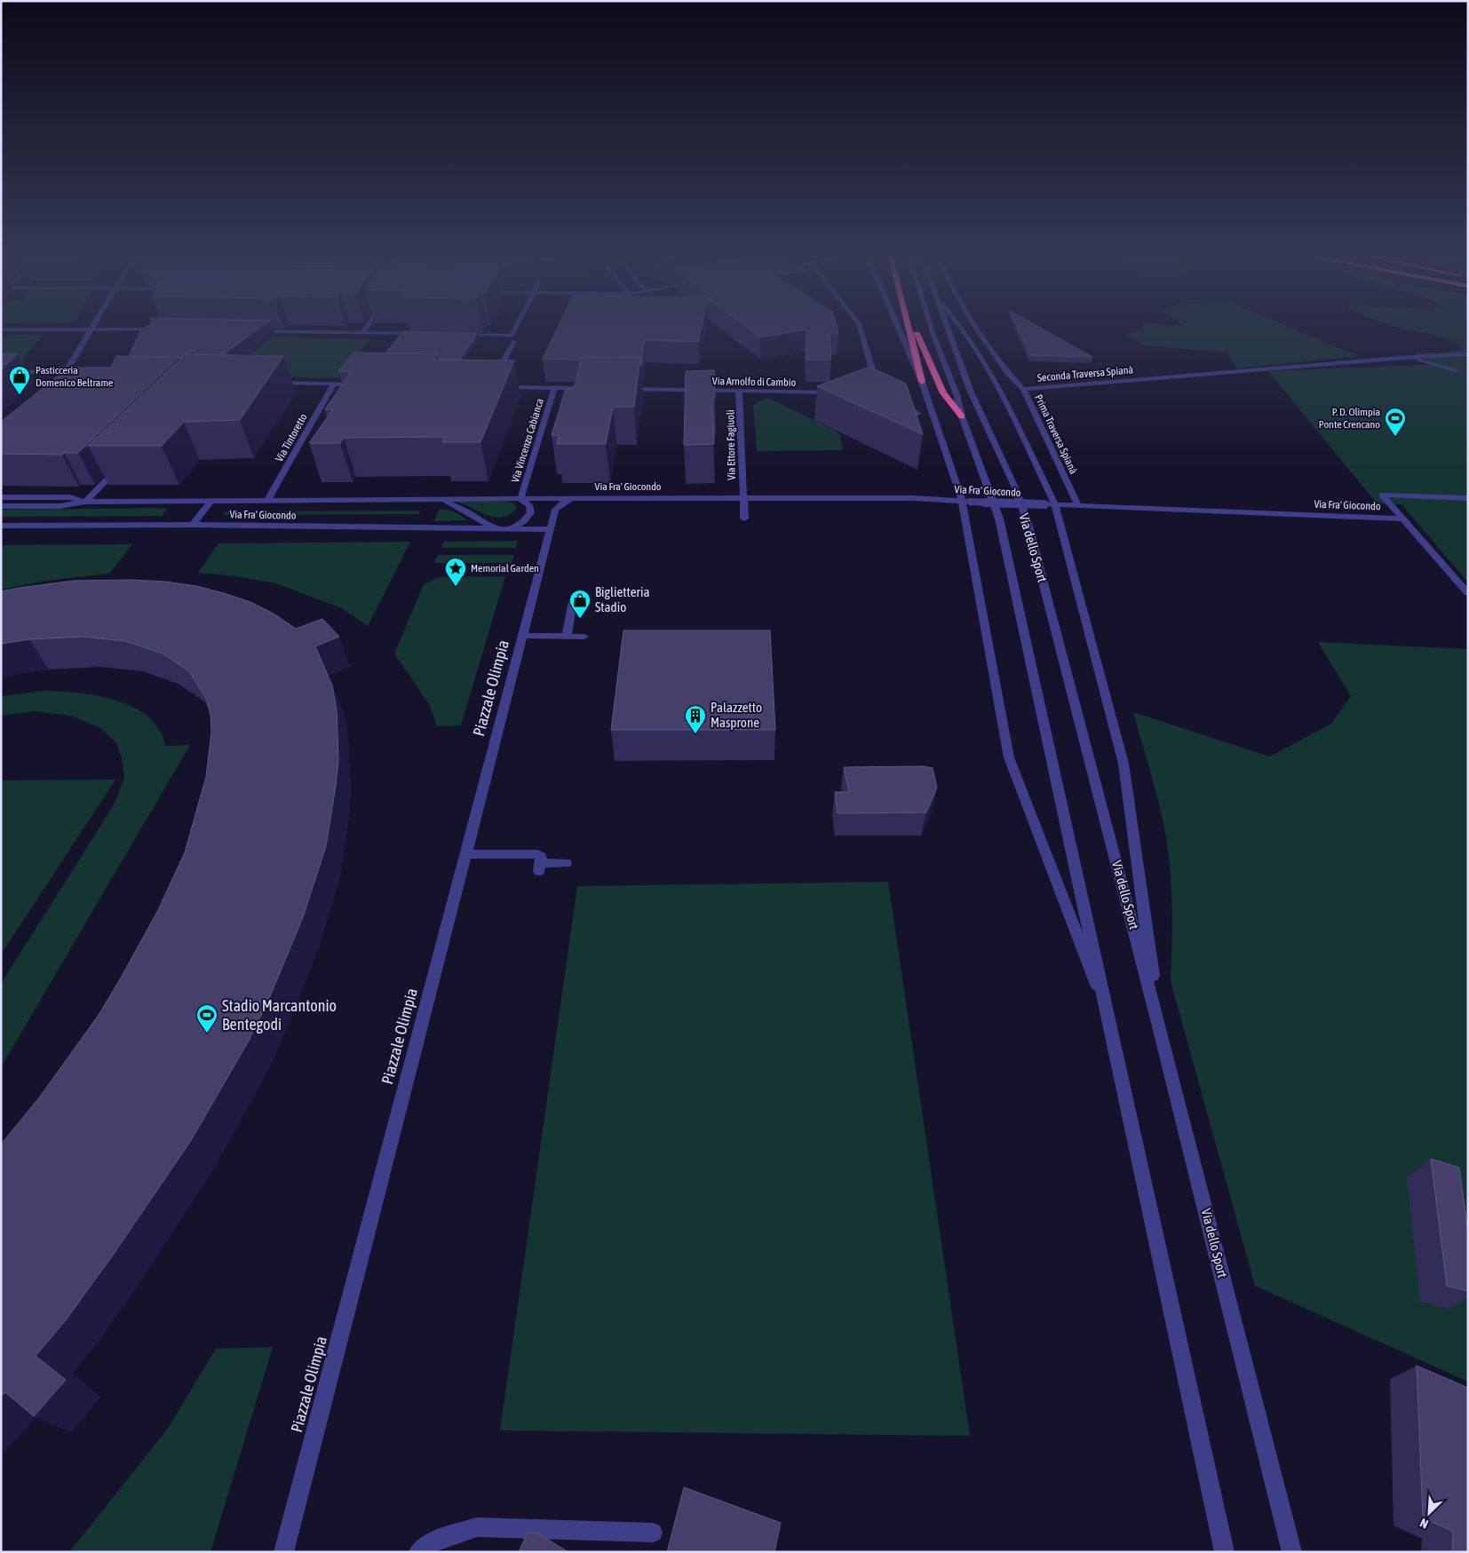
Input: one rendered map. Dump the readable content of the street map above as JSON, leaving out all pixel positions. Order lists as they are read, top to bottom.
{
  "streets": {
    "street": [
      "Seconda Traversa Spianà",
      "Via Arnolfo di Cambio",
      "Prima Traversa Spianà",
      "Via Tintoretto",
      "Via Vincenzo Cabianca",
      "Via Ettore Fagiuoli",
      "Via Fra' Giocondo",
      "Via dello Sport",
      "Piazzale Olimpia"
    ]
  },
  "crossings": [
    ["Seconda Traversa Spianà", "Prima Traversa Spianà"],
    ["Via Arnolfo di Cambio", "Via Ettore Fagiuoli"],
    ["Prima Traversa Spianà", "Via Fra' Giocondo"],
    ["Via Tintoretto", "Via Fra' Giocondo"],
    ["Via Vincenzo Cabianca", "Via Fra' Giocondo"],
    ["Via Ettore Fagiuoli", "Via Fra' Giocondo"],
    ["Via Fra' Giocondo", "Piazzale Olimpia"]
  ],
  "places": {
    "shop": ["Pasticceria Domenico Beltrame", "Biglietteria Stadio"],
    "sports": ["P. D. Olimpia Ponte Crencano", "Stadio Marcantonio Bentegodi"],
    "place": ["Memorial Garden"],
    "building": ["Palazzetto Masprone"]
  },
  "north": "bottom left"
}
